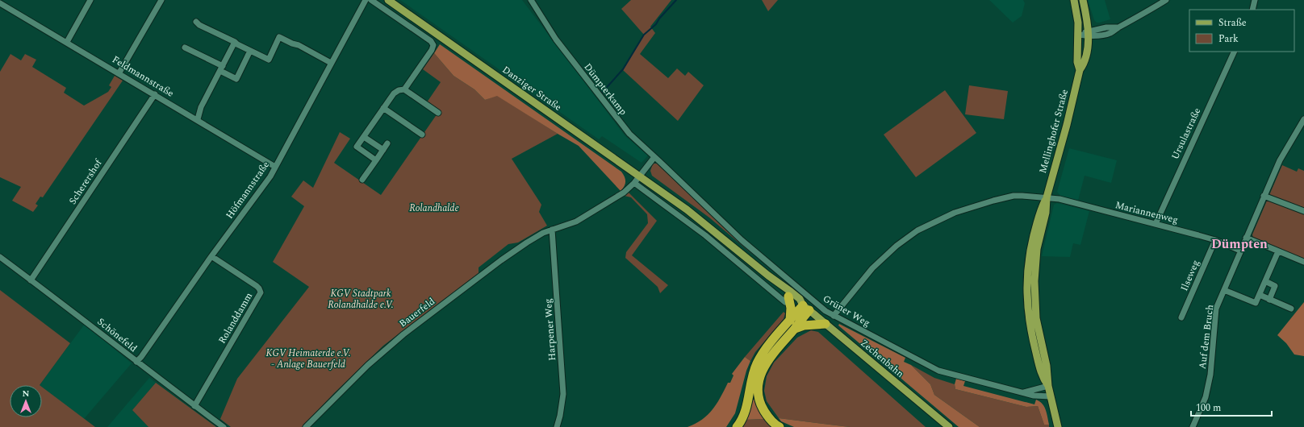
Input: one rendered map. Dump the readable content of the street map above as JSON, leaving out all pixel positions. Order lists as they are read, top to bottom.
{
  "streets": {
    "main road": ["Danziger Straße", "Mellinghofer Straße", "Zechenbahn"],
    "street": [
      "Feldmannstraße",
      "Dümpterkamp",
      "Ursulastraße",
      "Scherershof",
      "Höfmannstraße",
      "Mariannenweg",
      "Ilseweg",
      "Grüner Weg",
      "Bauerfeld",
      "Rolanddamm",
      "Harpener Weg",
      "Schönefeld",
      "Auf dem Bruch"
    ]
  },
  "crossings": [
    ["Feldmannstraße", "Scherershof"],
    ["Feldmannstraße", "Höfmannstraße"],
    ["Danziger Straße", "Bauerfeld"],
    ["Danziger Straße", "Zechenbahn"],
    ["Dümpterkamp", "Grüner Weg"],
    ["Dümpterkamp", "Bauerfeld"],
    ["Mellinghofer Straße", "Mariannenweg"],
    ["Mellinghofer Straße", "Grüner Weg"],
    ["Ursulastraße", "Mariannenweg"],
    ["Scherershof", "Schönefeld"],
    ["Höfmannstraße", "Rolanddamm"],
    ["Höfmannstraße", "Schönefeld"],
    ["Mariannenweg", "Ilseweg"],
    ["Mariannenweg", "Grüner Weg"],
    ["Mariannenweg", "Auf dem Bruch"],
    ["Bauerfeld", "Harpener Weg"],
    ["Bauerfeld", "Zechenbahn"],
    ["Rolanddamm", "Schönefeld"]
  ],
  "districts": ["Dümpten"],
  "parks": ["Rolandhalde", "KGV Stadtpark Rolandhalde e.V.", "KGV Heimaterde e.V. - Anlage Bauerfeld"],
  "legend": ["Straße", "Park"],
  "scale_bar": "100 m",
  "north": "top"
}
